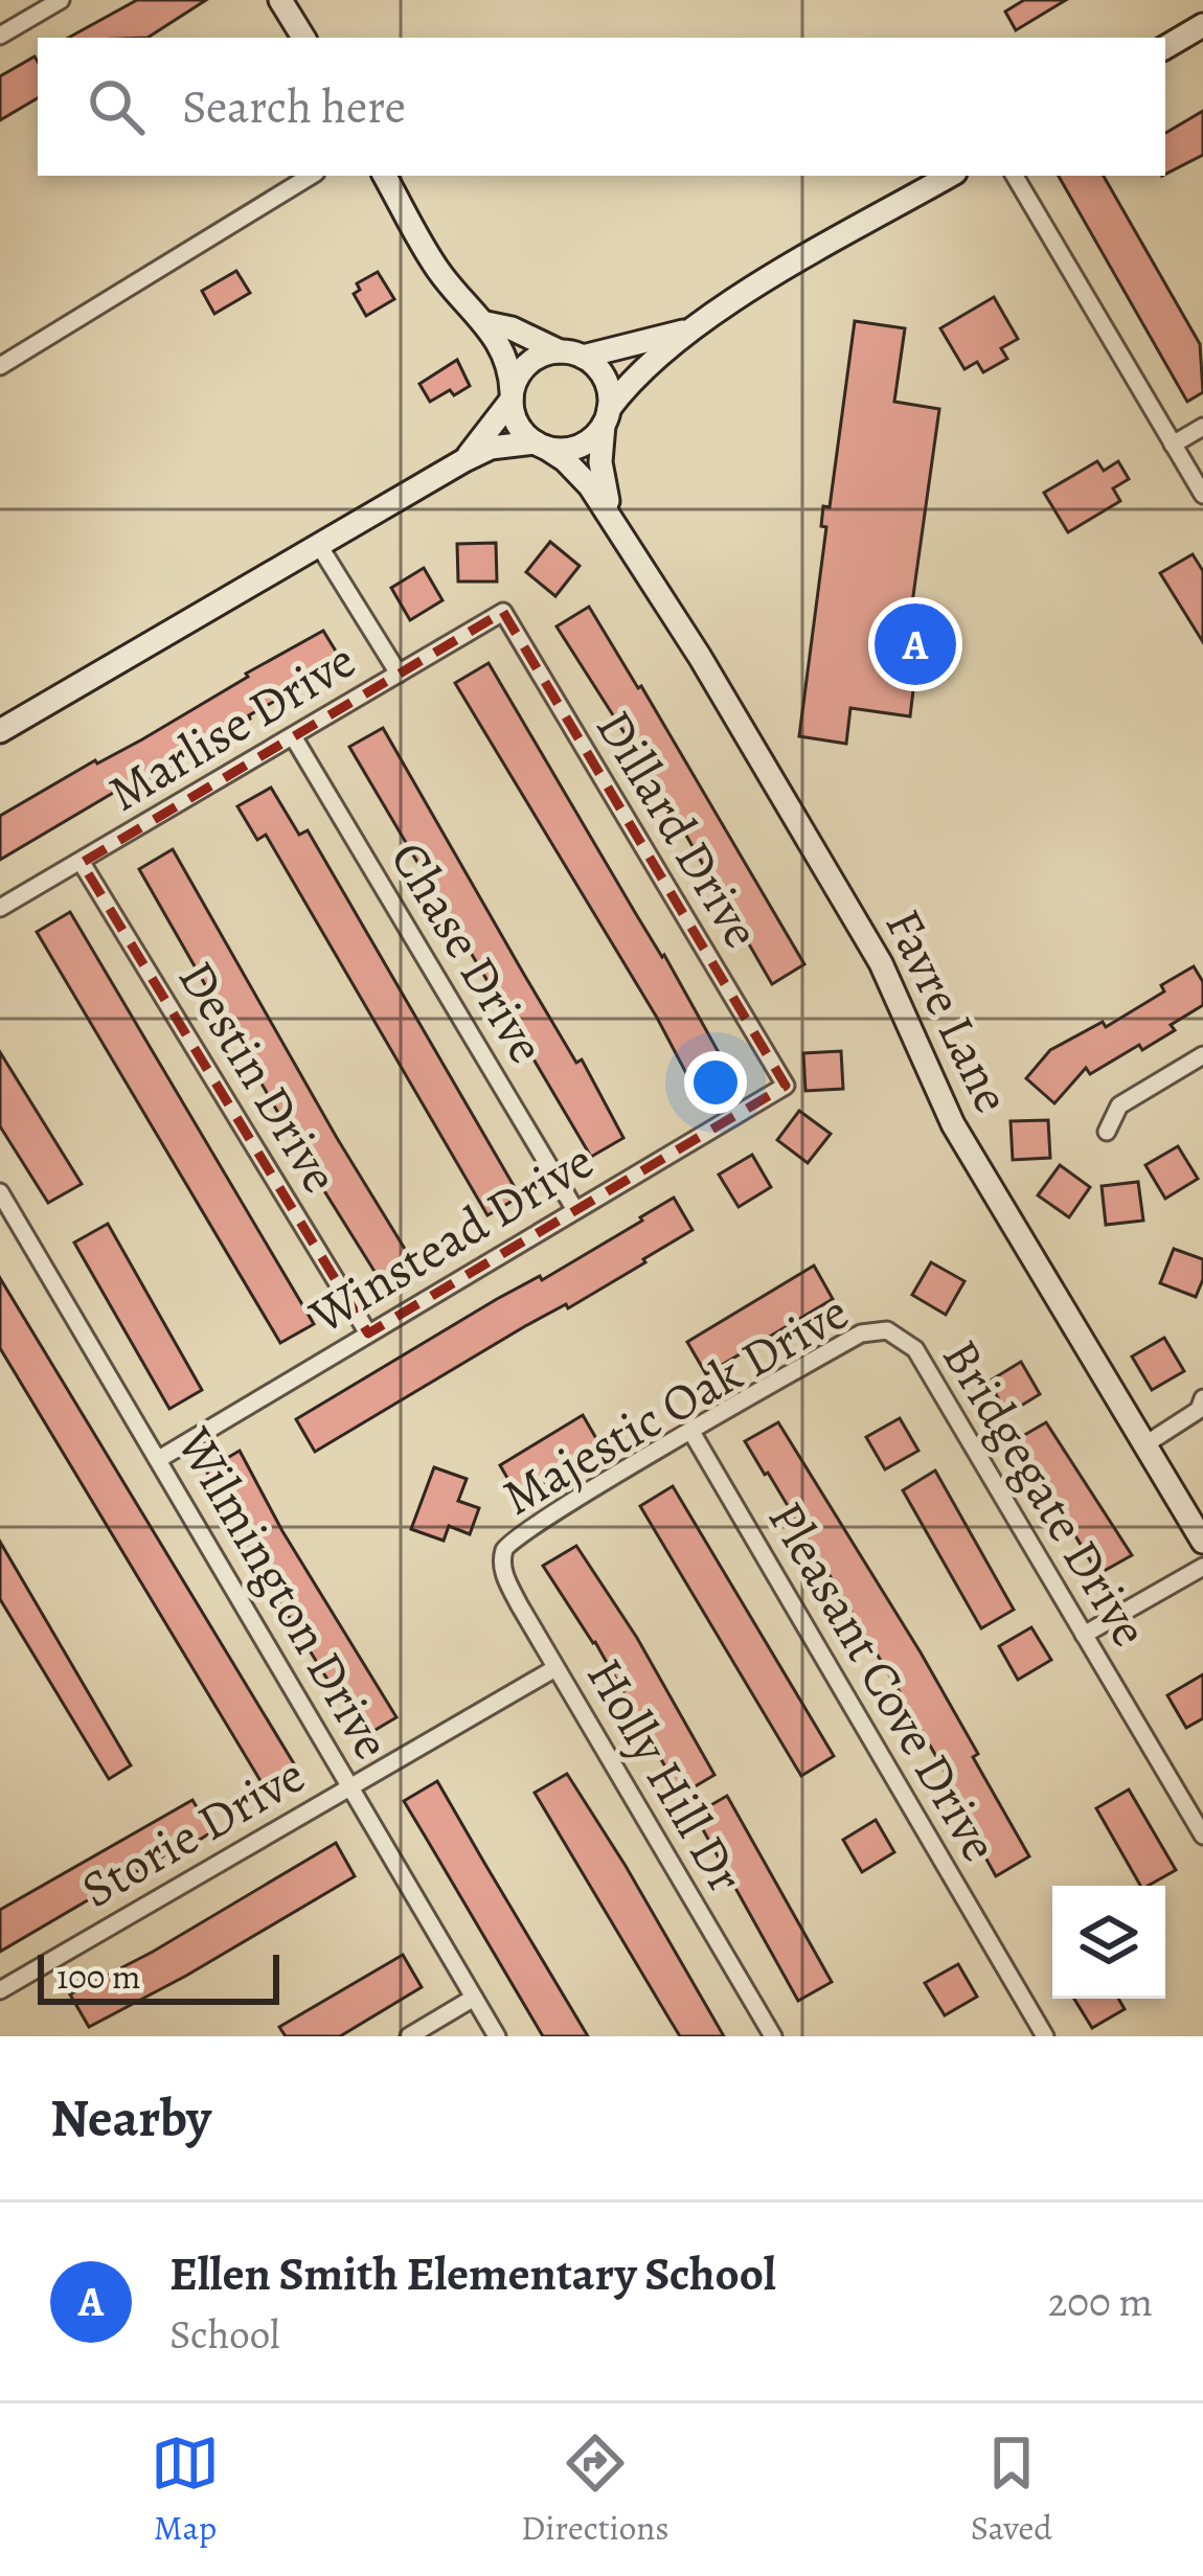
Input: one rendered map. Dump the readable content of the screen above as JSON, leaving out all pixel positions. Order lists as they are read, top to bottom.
{
  "streets": {
    "street": [
      "Marlise Drive",
      "Dillard Drive",
      "Chase Drive",
      "Favre Lane",
      "Destin Drive",
      "Winstead Drive",
      "Majestic Oak Drive",
      "Bridgegate Drive",
      "Wilmington Drive",
      "Pleasant Cove Drive",
      "Holly Hill Dr",
      "Storie Drive"
    ]
  },
  "crossings": [
    ["Marlise Drive", "Dillard Drive"],
    ["Marlise Drive", "Chase Drive"],
    ["Marlise Drive", "Destin Drive"],
    ["Dillard Drive", "Winstead Drive"],
    ["Chase Drive", "Winstead Drive"],
    ["Destin Drive", "Winstead Drive"],
    ["Winstead Drive", "Wilmington Drive"],
    ["Majestic Oak Drive", "Bridgegate Drive"],
    ["Majestic Oak Drive", "Pleasant Cove Drive"],
    ["Majestic Oak Drive", "Holly Hill Dr"],
    ["Wilmington Drive", "Storie Drive"],
    ["Holly Hill Dr", "Storie Drive"]
  ],
  "scale_bar": "100 m",
  "page": {
    "search": "Search here",
    "pins": "A",
    "scale": "100 m",
    "heading": "Nearby",
    "list": [
      {
        "mark": "A",
        "name": "Ellen Smith Elementary School",
        "note": "School",
        "value": "200 m"
      }
    ],
    "nav": ["Map", "Directions", "Saved"]
  }
}
